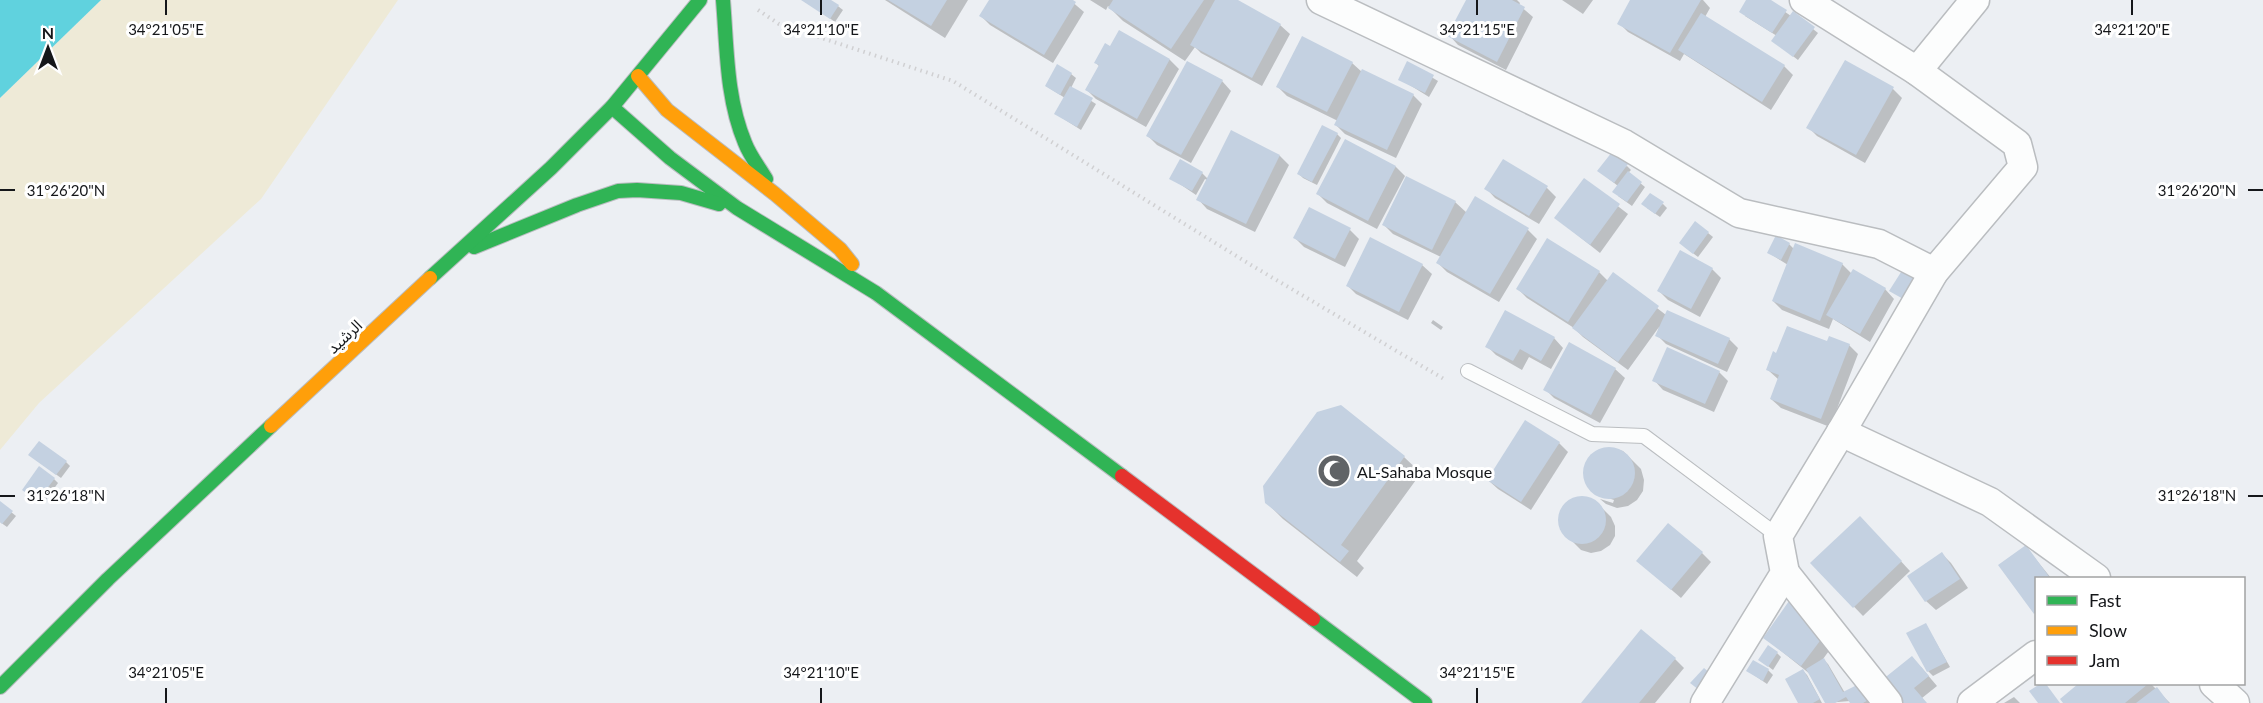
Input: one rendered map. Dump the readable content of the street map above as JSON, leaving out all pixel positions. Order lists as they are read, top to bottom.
{
  "streets": {
    "street": ["الرشيد"]
  },
  "places": {
    "mosque": ["AL-Sahaba Mosque"]
  },
  "legend": ["Fast", "Slow", "Jam"],
  "north": "top",
  "coordinates": [
    "34°21'05\"E",
    "34°21'10\"E",
    "34°21'15\"E",
    "34°21'20\"E",
    "31°26'20\"N",
    "31°26'18\"N"
  ]
}
